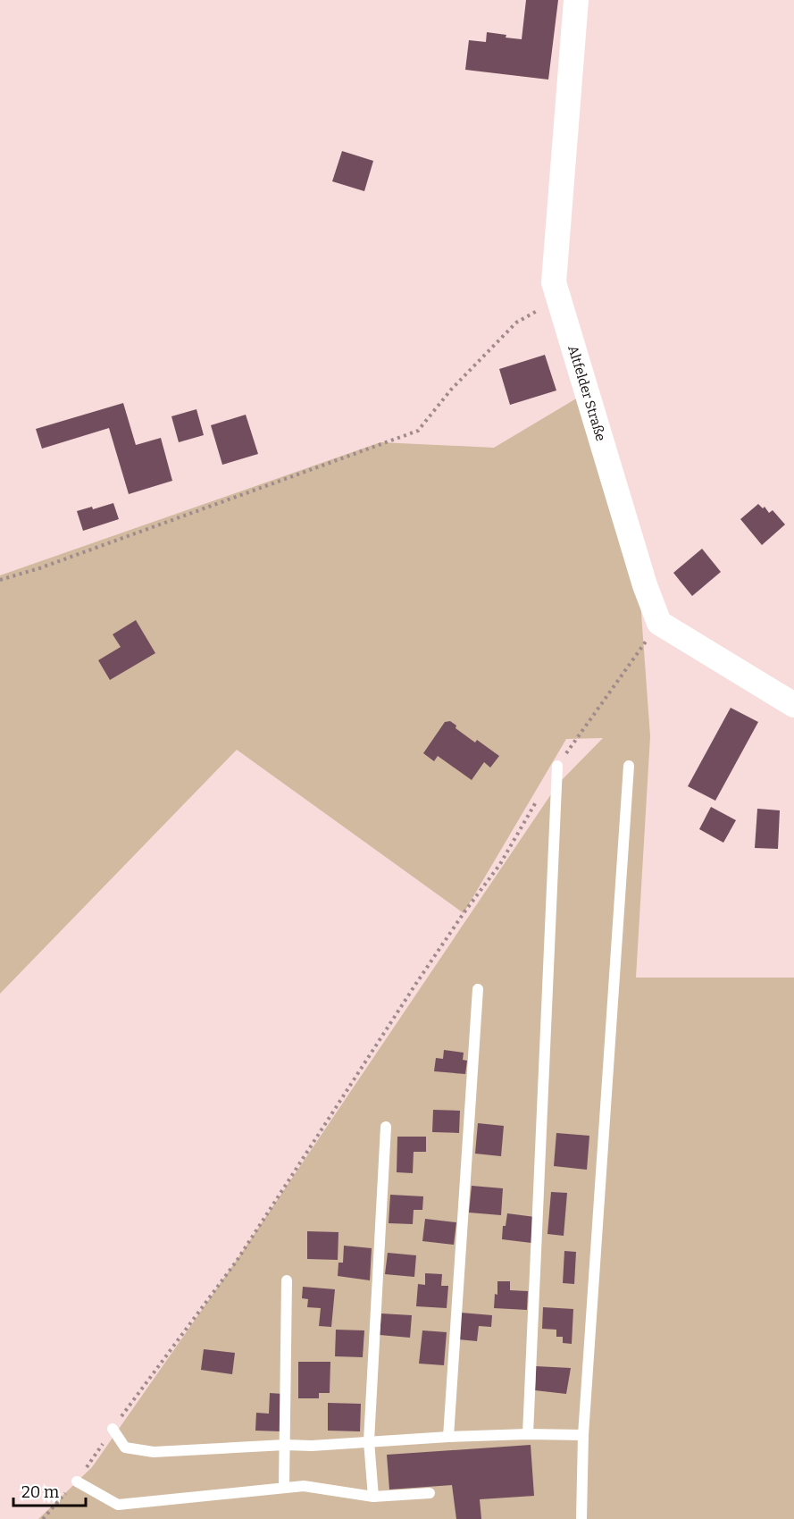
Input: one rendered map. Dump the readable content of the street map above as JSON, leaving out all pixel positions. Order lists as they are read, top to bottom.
{
  "streets": {
    "street": ["Altfelder Straße"]
  },
  "scale_bar": "20 m"
}
